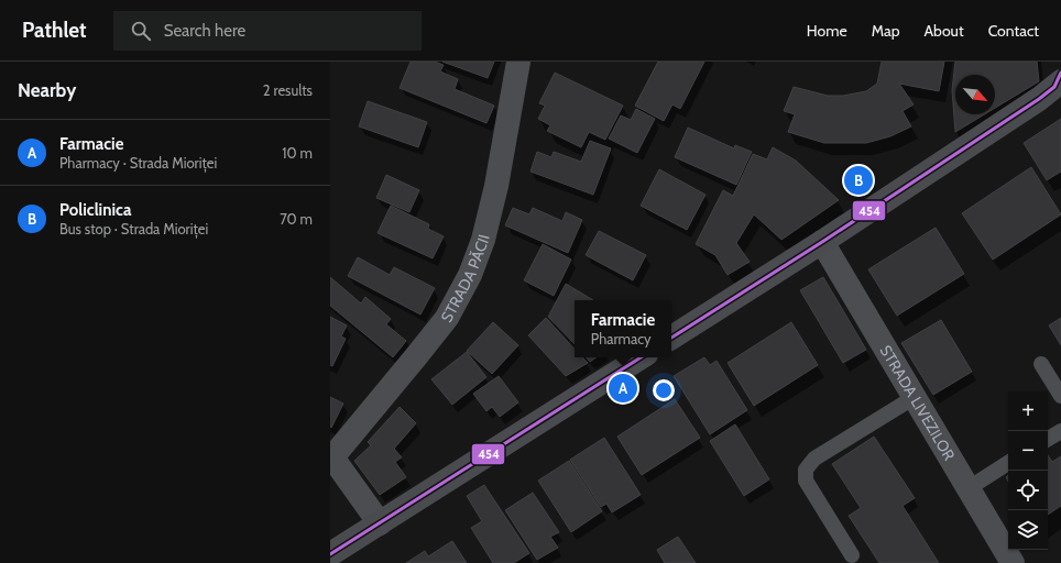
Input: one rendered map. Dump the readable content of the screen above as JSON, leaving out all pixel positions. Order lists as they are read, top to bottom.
{
  "streets": {
    "street": ["STRADA PĂCII", "STRADA LIVEZILOR"]
  },
  "lines": ["transit line 454"],
  "north": "bottom right",
  "page": {
    "header": "Pathlet",
    "search": "Search here",
    "nav": [
      "Home",
      "Map",
      "About",
      "Contact"
    ],
    "heading": ["Nearby", "2 results"],
    "list": [
      {
        "mark": "A",
        "name": "Farmacie",
        "note": "Pharmacy · Strada Mioriței",
        "value": "10 m"
      },
      {
        "mark": "B",
        "name": "Policlinica",
        "note": "Bus stop · Strada Mioriței",
        "value": "70 m"
      }
    ],
    "pins": ["B", "A"],
    "popup": ["Farmacie", "Pharmacy"],
    "map_buttons": ["+", "−"]
  }
}
